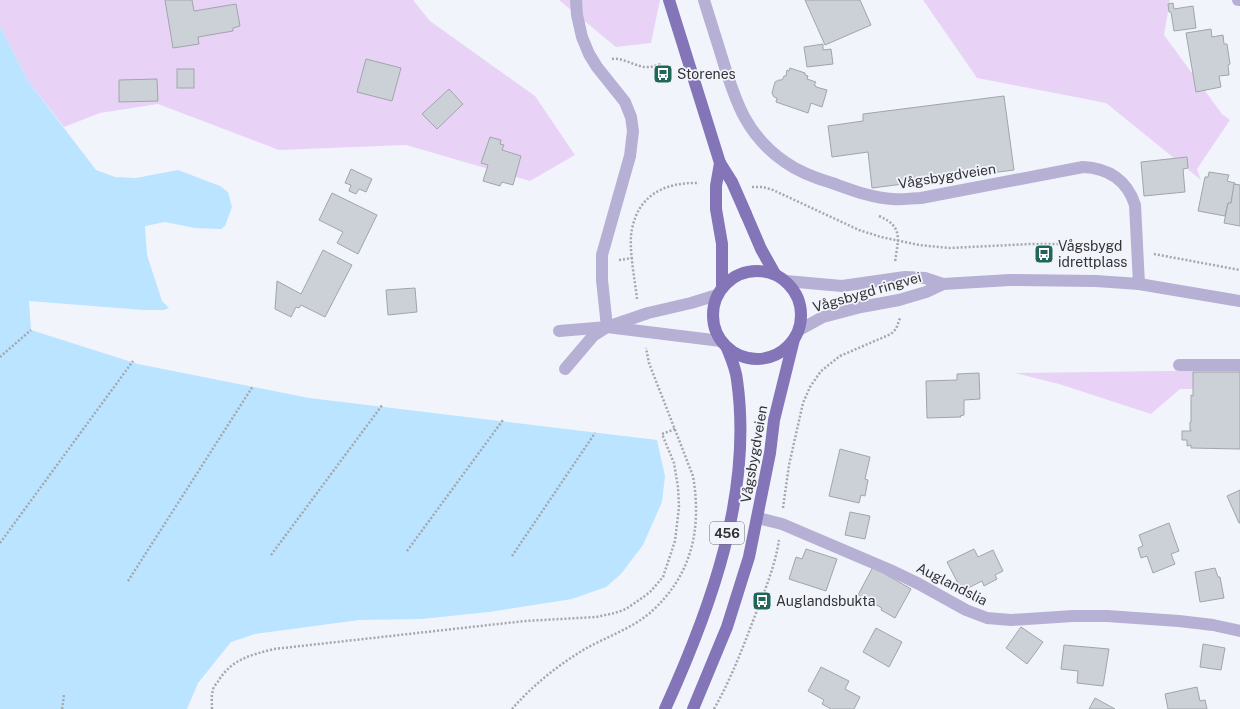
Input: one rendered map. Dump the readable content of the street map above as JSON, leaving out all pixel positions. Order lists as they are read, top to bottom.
{
  "streets": {
    "main road": ["Vågsbygdveien", "456"],
    "street": ["Vågsbygd ringvei", "Auglandslia"]
  },
  "crossings": [
    ["Vågsbygdveien", "Vågsbygd ringvei"],
    ["Vågsbygdveien", "456"],
    ["Vågsbygdveien", "Auglandslia"],
    ["Vågsbygd ringvei", "456"]
  ],
  "places": {
    "bus stop": ["Storenes", "Vågsbygd idrettplass", "Auglandsbukta"]
  }
}
